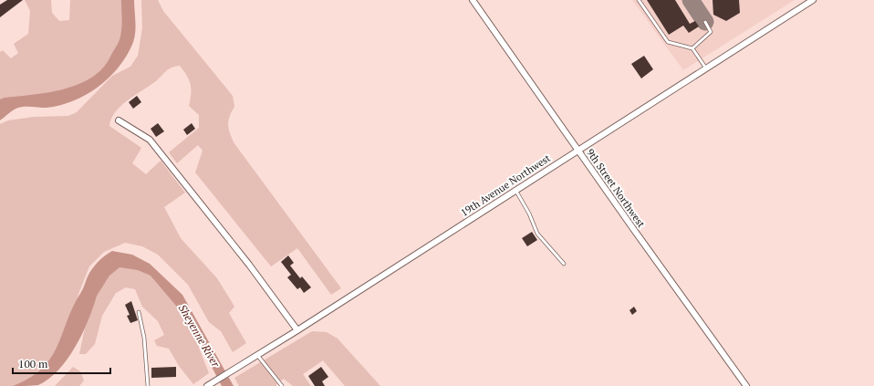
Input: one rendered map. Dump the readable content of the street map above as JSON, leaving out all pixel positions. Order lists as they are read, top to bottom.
{
  "streets": {
    "street": ["19th Avenue Northwest", "9th Street Northwest"]
  },
  "crossings": [
    ["19th Avenue Northwest", "9th Street Northwest"]
  ],
  "water": ["Sheyenne River"],
  "scale_bar": "100 m"
}
